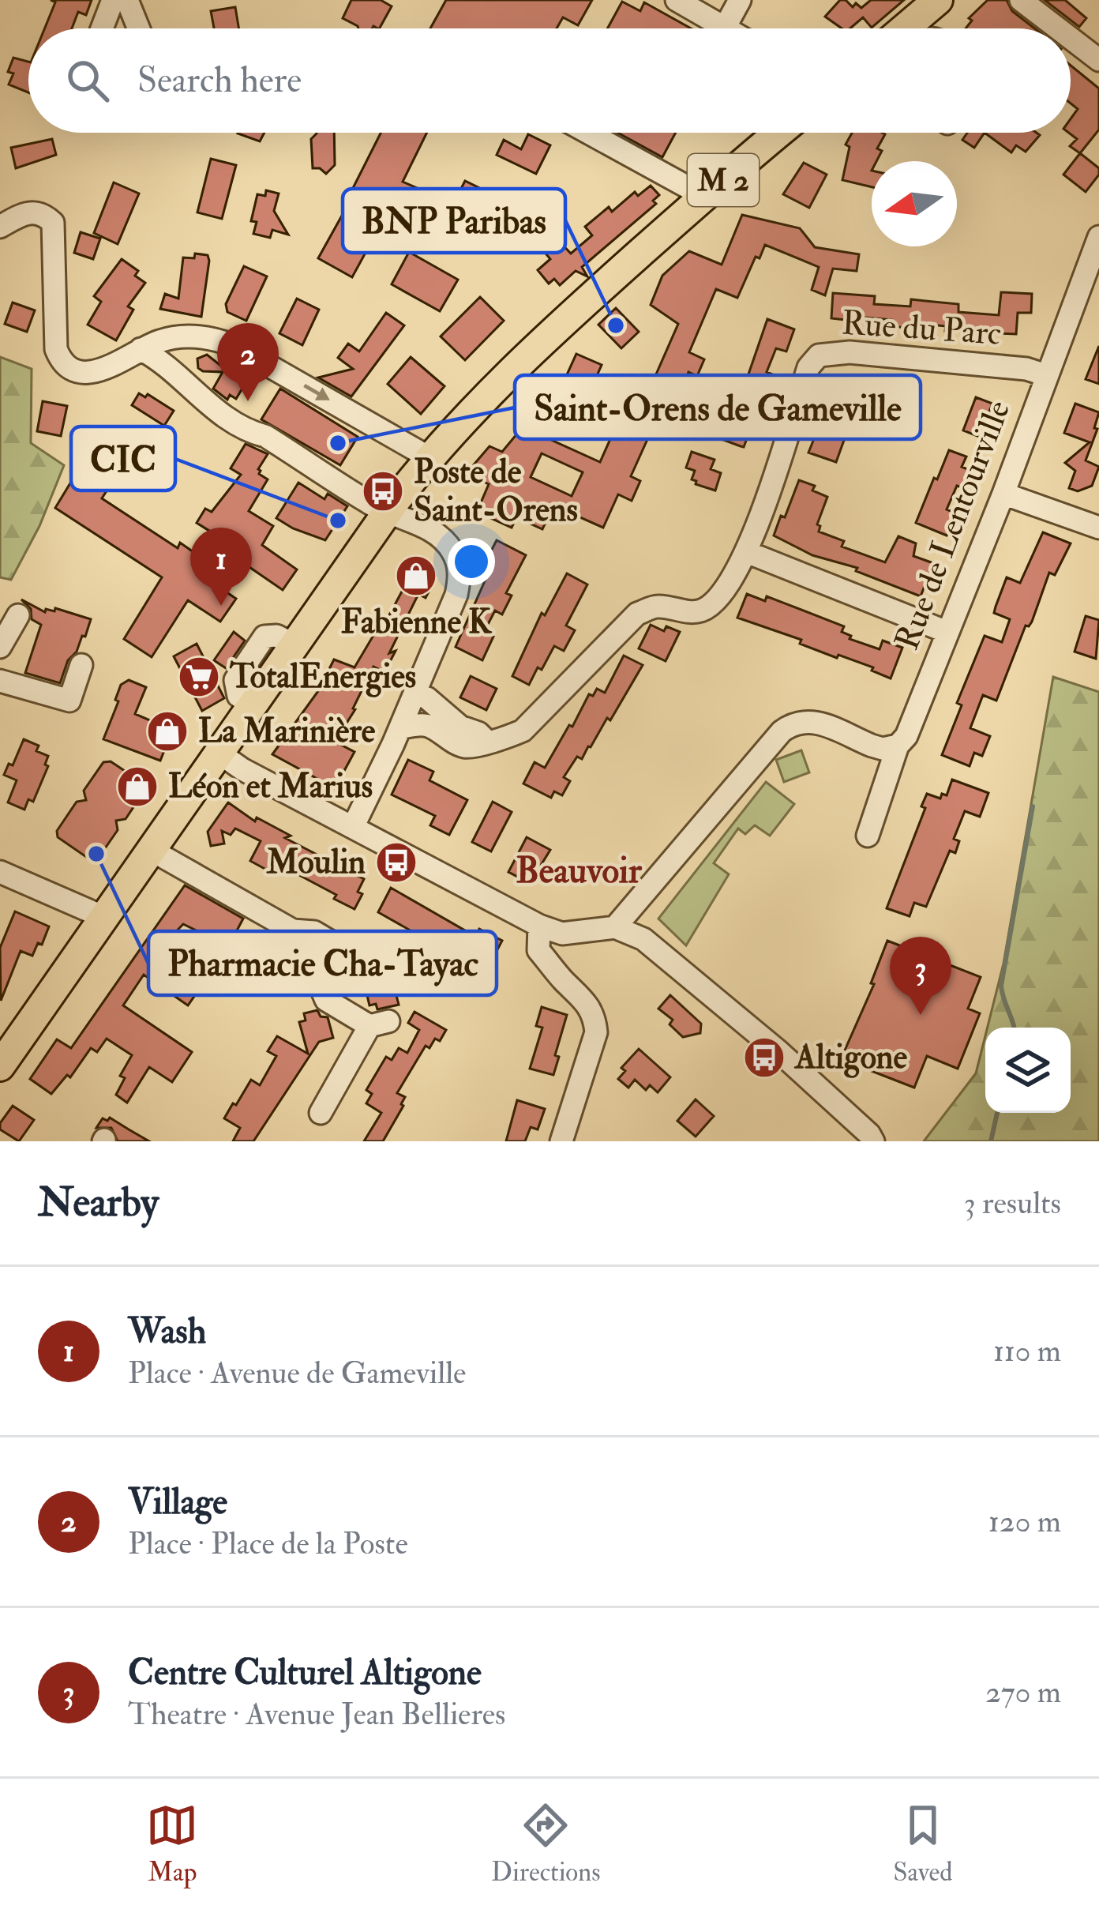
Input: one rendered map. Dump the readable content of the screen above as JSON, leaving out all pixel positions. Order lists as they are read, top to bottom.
{
  "streets": {
    "main road": ["M 2"],
    "street": ["Rue du Parc", "Rue de Lentourville"]
  },
  "crossings": [
    ["Rue du Parc", "Rue de Lentourville"]
  ],
  "districts": ["Beauvoir"],
  "places": {
    "other": [
      "BNP Paribas",
      "Saint-Orens de Gameville",
      "CIC",
      "Pharmacie Cha-Tayac"
    ],
    "bus stop": ["Poste de Saint-Orens", "Moulin", "Altigone"],
    "shop": ["Fabienne K", "La Marinière", "Léon et Marius"],
    "supermarket": ["TotalEnergies"]
  },
  "north": "left",
  "page": {
    "search": "Search here",
    "pins": ["2", "1", "3"],
    "heading": ["Nearby", "3 results"],
    "list": [
      {
        "mark": "1",
        "name": "Wash",
        "note": "Place · Avenue de Gameville",
        "value": "110 m"
      },
      {
        "mark": "2",
        "name": "Village",
        "note": "Place · Place de la Poste",
        "value": "120 m"
      },
      {
        "mark": "3",
        "name": "Centre Culturel Altigone",
        "note": "Theatre · Avenue Jean Bellieres",
        "value": "270 m"
      }
    ],
    "nav": ["Map", "Directions", "Saved"]
  }
}
